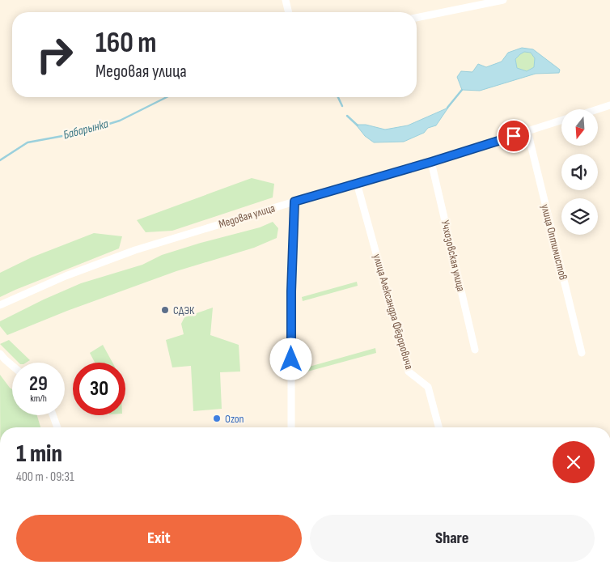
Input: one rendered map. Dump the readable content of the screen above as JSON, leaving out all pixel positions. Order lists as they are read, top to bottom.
{
  "streets": {
    "street": [
      "Медовая улица",
      "улица Оптимистов",
      "Учхозовская улица",
      "улица Александра Фёдоровича"
    ]
  },
  "crossings": [
    ["Медовая улица", "улица Оптимистов"],
    ["Медовая улица", "Учхозовская улица"],
    ["Медовая улица", "улица Александра Фёдоровича"]
  ],
  "water": ["Бабарынка"],
  "places": ["СДЭК", "Ozon"],
  "north": "bottom",
  "page": {
    "turn": ["160 m", "Медовая улица"],
    "speed": "29 km/h",
    "limit": "30",
    "heading": ["1 min", "400 m · 09:31"],
    "buttons": ["Exit", "Share"]
  }
}
